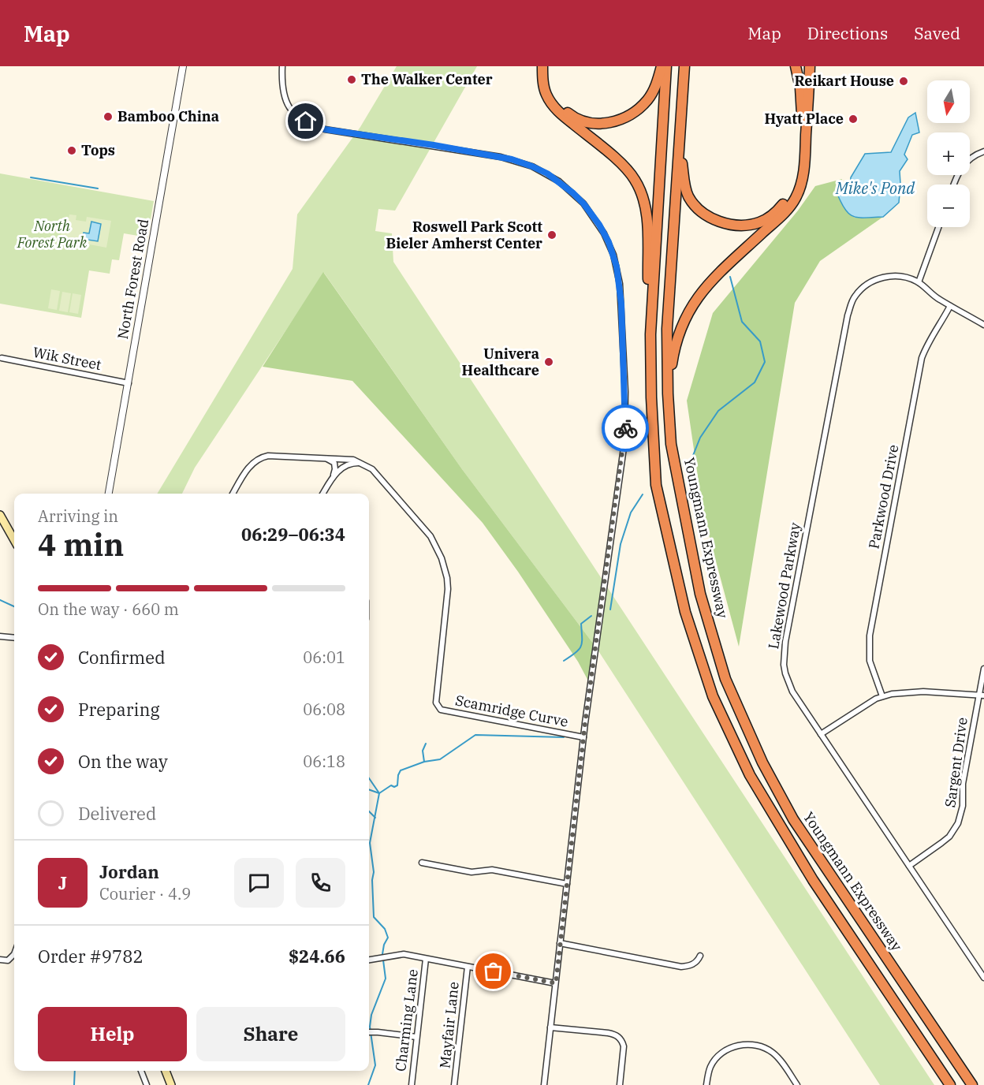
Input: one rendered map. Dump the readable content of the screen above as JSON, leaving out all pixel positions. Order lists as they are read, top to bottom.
{
  "streets": {
    "highway": ["Youngmann Expressway"],
    "street": [
      "North Forest Road",
      "Wik Street",
      "Parkwood Drive",
      "Lakewood Parkway",
      "Scamridge Curve",
      "Sargent Drive",
      "Charming Lane",
      "Mayfair Lane"
    ]
  },
  "crossings": [
    ["North Forest Road", "Wik Street"],
    ["Lakewood Parkway", "Sargent Drive"]
  ],
  "water": ["Mike's Pond"],
  "parks": ["North Forest Park"],
  "places": [
    "The Walker Center",
    "Reikart House",
    "Bamboo China",
    "Hyatt Place",
    "Tops",
    "Roswell Park Scott Bieler Amherst Center",
    "Univera Healthcare"
  ],
  "north": "bottom",
  "page": {
    "header": "Map",
    "nav": ["Map", "Directions", "Saved"],
    "map_buttons": ["+", "−"],
    "heading": ["4 min", "Arriving in", "06:29–06:34"],
    "panel": [
      "Jordan",
      "Courier · 4.9",
      "Order #9782",
      "$24.66"
    ],
    "bar": "On the way · 660 m",
    "list": [
      ["Confirmed", "06:01"],
      ["Preparing", "06:08"],
      ["On the way", "06:18"],
      "Delivered"
    ],
    "round": "J",
    "buttons": ["Help", "Share"]
  }
}
